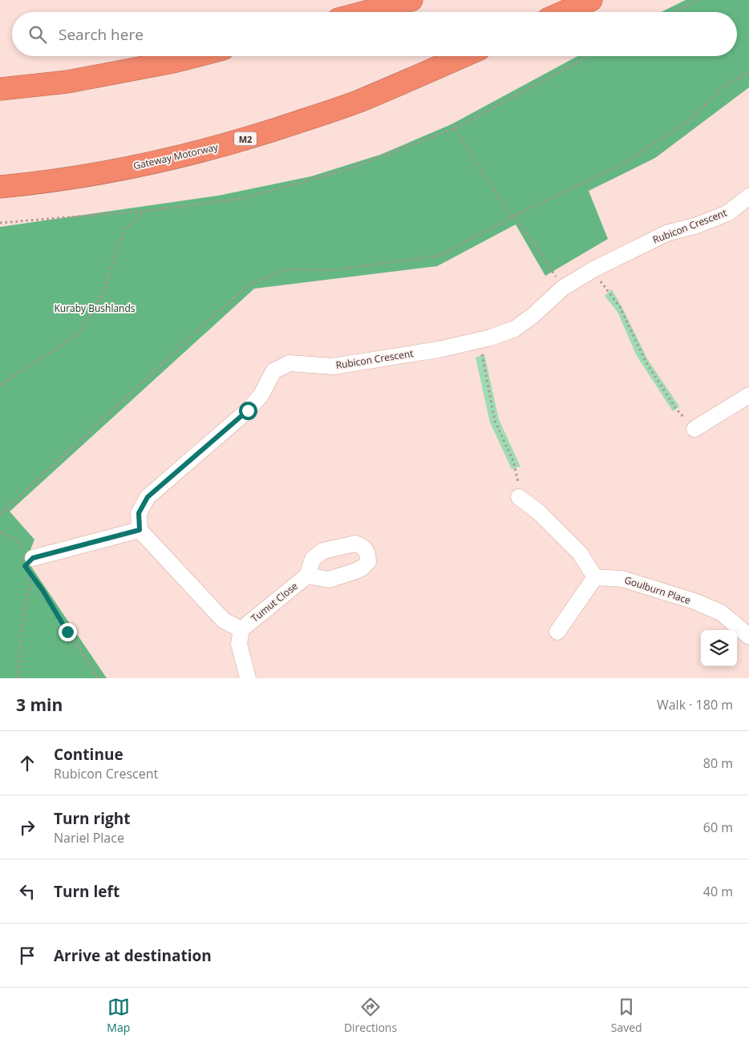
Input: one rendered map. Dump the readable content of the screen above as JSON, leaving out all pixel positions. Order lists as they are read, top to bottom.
{
  "streets": {
    "highway": ["M2", "Gateway Motorway"],
    "street": ["Rubicon Crescent", "Goulburn Place", "Tumut Close"]
  },
  "parks": ["Kuraby Bushlands"],
  "page": {
    "search": "Search here",
    "heading": ["3 min", "Walk · 180 m"],
    "list": [
      ["Continue", "Rubicon Crescent", "80 m"],
      ["Turn right", "Nariel Place", "60 m"],
      ["Turn left", "40 m"],
      "Arrive at destination"
    ],
    "nav": ["Map", "Directions", "Saved"]
  }
}
